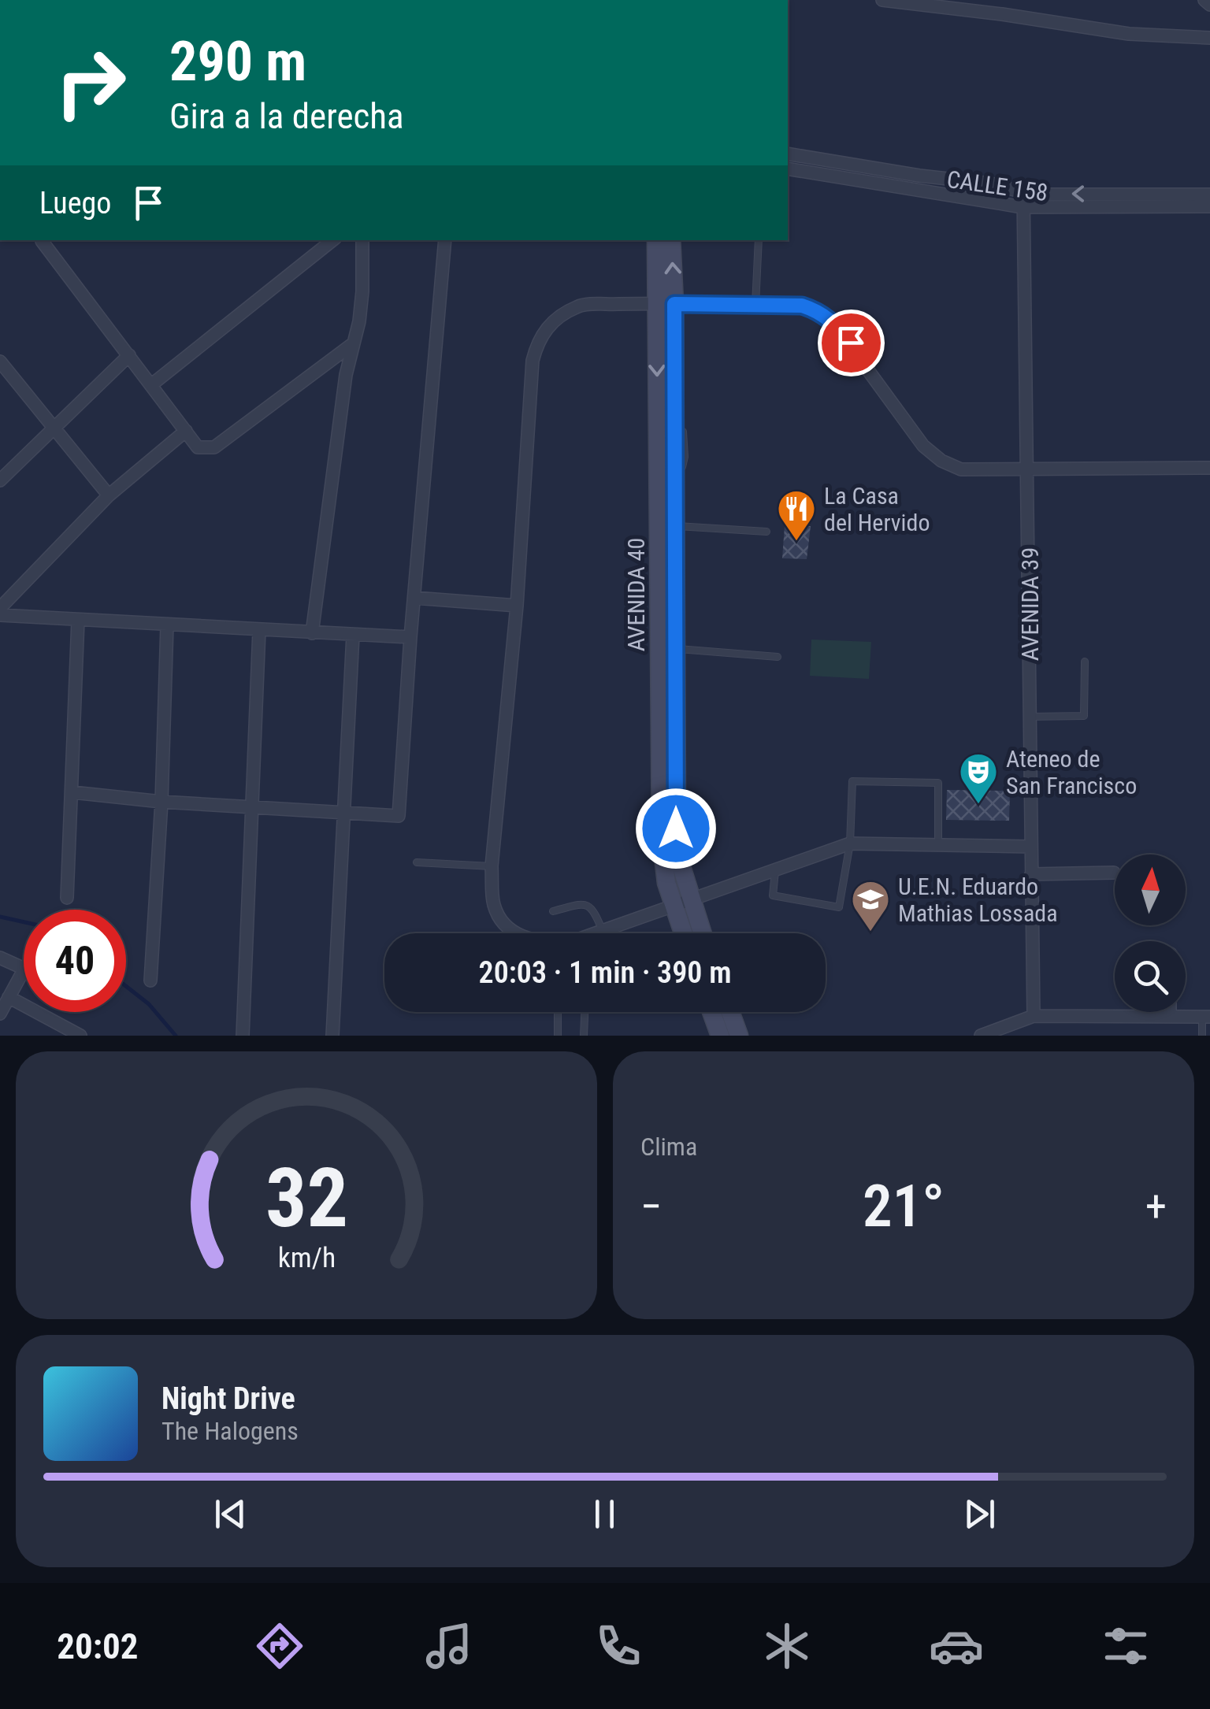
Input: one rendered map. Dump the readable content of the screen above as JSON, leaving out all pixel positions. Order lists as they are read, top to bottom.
{
  "streets": {
    "street": ["CALLE 158", "AVENIDA 40", "AVENIDA 39"]
  },
  "crossings": [
    ["CALLE 158", "AVENIDA 39"]
  ],
  "places": {
    "restaurant": ["La Casa del Hervido"],
    "theatre": ["Ateneo de San Francisco"],
    "school or university": ["U.E.N. Eduardo Mathias Lossada"]
  },
  "north": "top",
  "page": {
    "turn": ["290 m", "Gira a la derecha"],
    "then": "Luego",
    "limit": "40",
    "trip": "20:03 · 1 min · 390 m",
    "tile": "Clima",
    "heat": ["−", "21°", "+"],
    "song": ["Night Drive", "The Halogens"],
    "tabs": "20:02",
    "gauge": ["32", "km/h"]
  }
}
